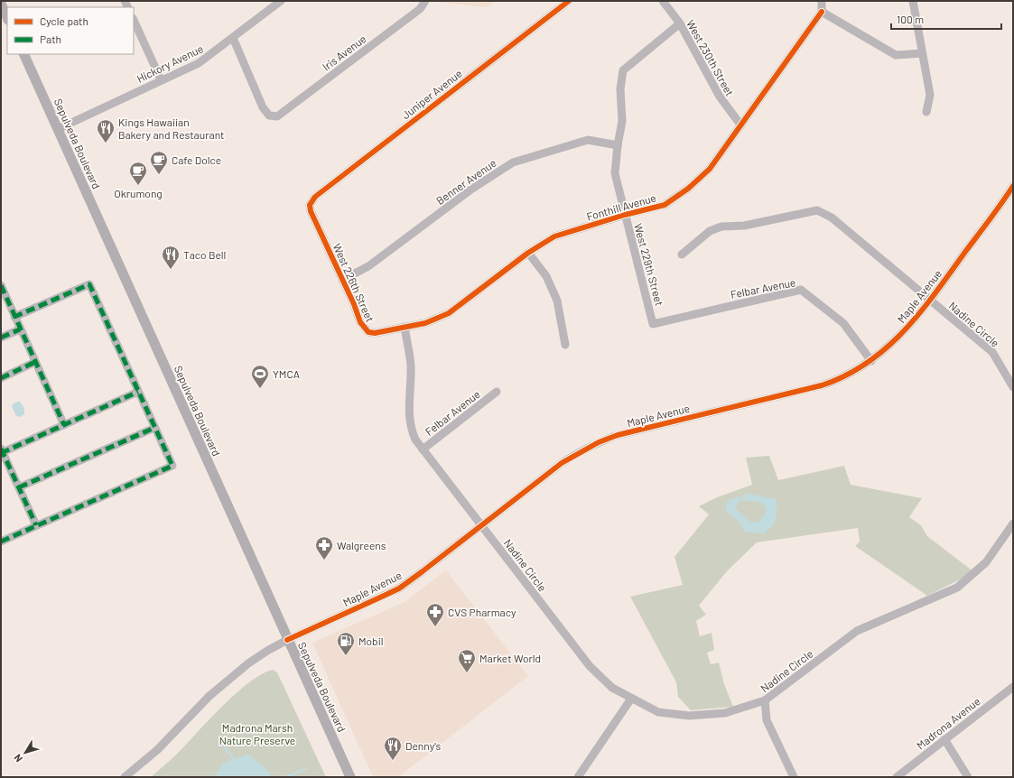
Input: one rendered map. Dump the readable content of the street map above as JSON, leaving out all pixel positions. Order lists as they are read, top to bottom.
{
  "streets": {
    "main road": ["Sepulveda Boulevard"],
    "street": [
      "Iris Avenue",
      "West 230th Street",
      "Hickory Avenue",
      "Juniper Avenue",
      "Benner Avenue",
      "Fonthill Avenue",
      "West 229th Street",
      "West 226th Street",
      "Felbar Avenue",
      "Maple Avenue",
      "Nadine Circle",
      "Madrona Avenue"
    ]
  },
  "crossings": [
    ["Iris Avenue", "Hickory Avenue"],
    ["West 230th Street", "Fonthill Avenue"],
    ["West 230th Street", "West 229th Street"],
    ["Hickory Avenue", "Sepulveda Boulevard"],
    ["Juniper Avenue", "West 226th Street"],
    ["Sepulveda Boulevard", "Maple Avenue"],
    ["Benner Avenue", "West 229th Street"],
    ["Benner Avenue", "West 226th Street"],
    ["Fonthill Avenue", "West 229th Street"],
    ["Fonthill Avenue", "West 226th Street"],
    ["West 229th Street", "Felbar Avenue"],
    ["Felbar Avenue", "Maple Avenue"],
    ["Maple Avenue", "Nadine Circle"]
  ],
  "parks": ["Madrona Marsh Nature Preserve"],
  "places": {
    "restaurant": ["Kings Hawaiian Bakery and Restaurant", "Taco Bell", "Denny's"],
    "cafe": ["Cafe Dolce", "Okrumong"],
    "sports": ["YMCA"],
    "pharmacy": ["Walgreens", "CVS Pharmacy"],
    "fuel station": ["Mobil"],
    "supermarket": ["Market World"]
  },
  "legend": ["Cycle path", "Path"],
  "scale_bar": "100 m",
  "north": "bottom left"
}
